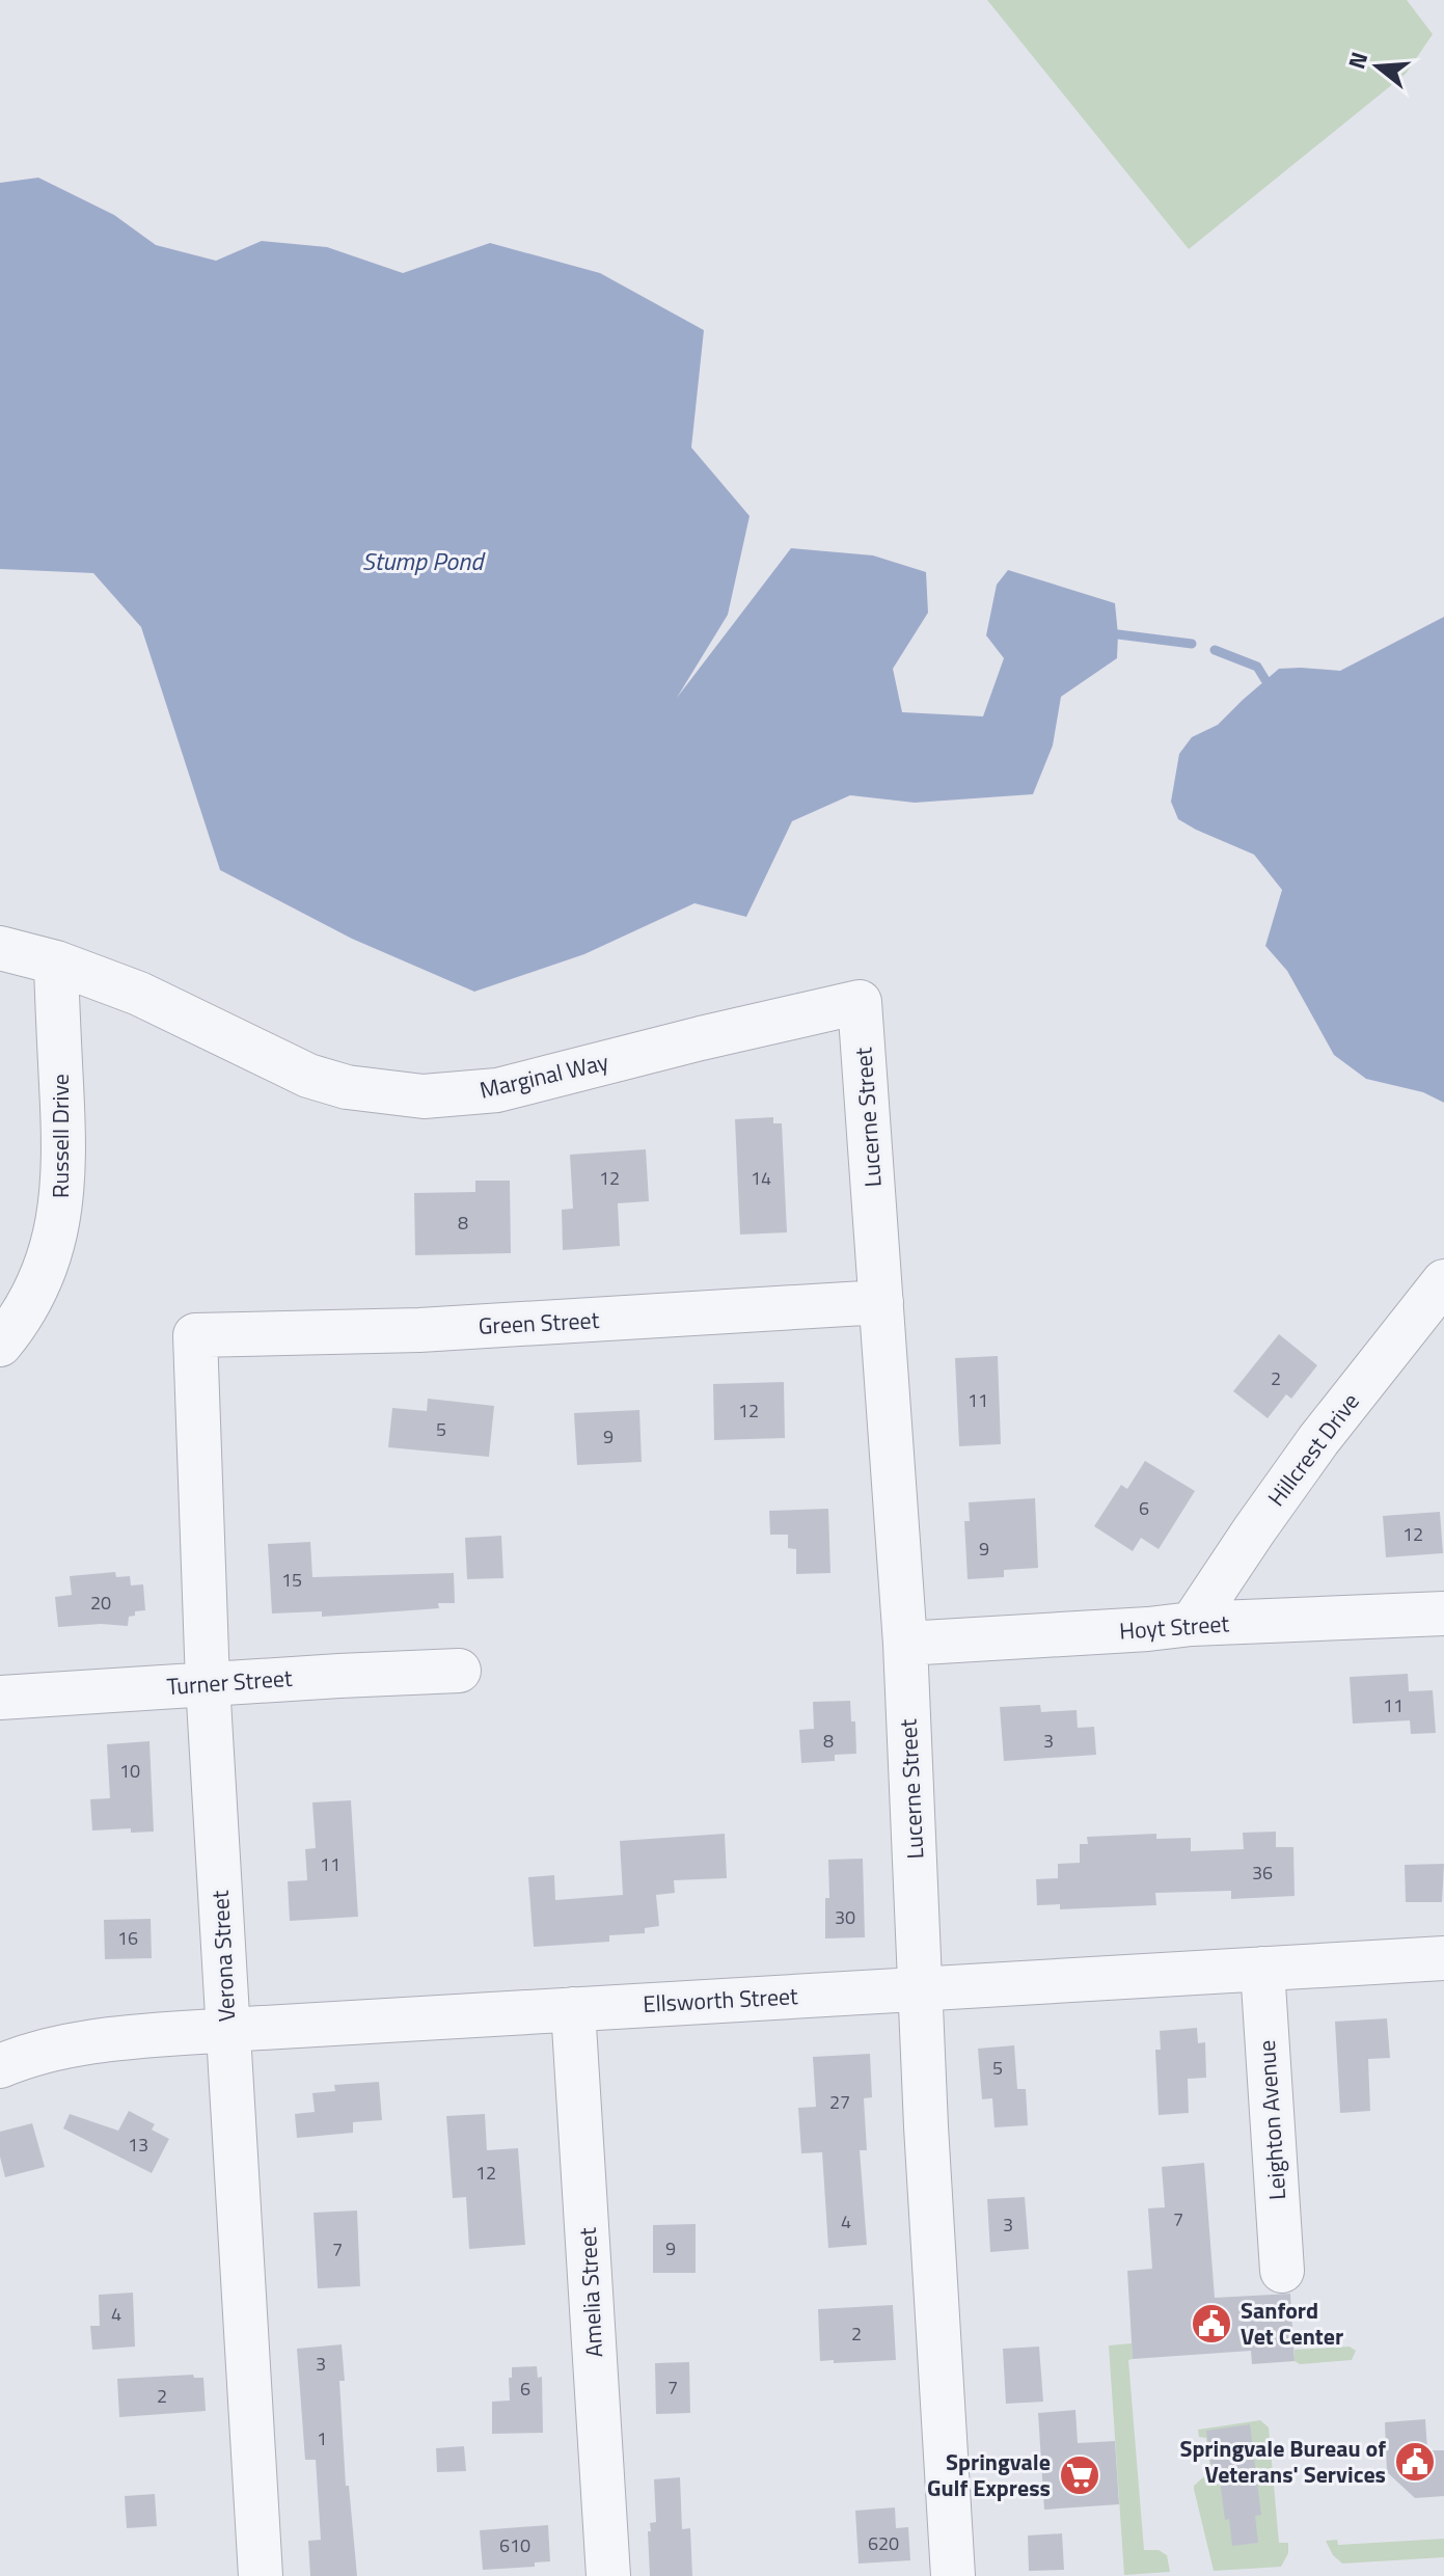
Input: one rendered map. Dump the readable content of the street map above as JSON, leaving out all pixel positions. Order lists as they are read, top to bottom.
{
  "streets": {
    "street": [
      "Marginal Way",
      "Lucerne Street",
      "Russell Drive",
      "Green Street",
      "Hillcrest Drive",
      "Hoyt Street",
      "Turner Street",
      "Verona Street",
      "Ellsworth Street",
      "Leighton Avenue",
      "Amelia Street"
    ]
  },
  "crossings": [
    ["Marginal Way", "Lucerne Street"],
    ["Marginal Way", "Russell Drive"],
    ["Lucerne Street", "Green Street"],
    ["Lucerne Street", "Hoyt Street"],
    ["Lucerne Street", "Ellsworth Street"],
    ["Green Street", "Verona Street"],
    ["Hillcrest Drive", "Hoyt Street"],
    ["Turner Street", "Verona Street"],
    ["Verona Street", "Ellsworth Street"],
    ["Ellsworth Street", "Leighton Avenue"],
    ["Ellsworth Street", "Amelia Street"]
  ],
  "water": ["Stump Pond"],
  "places": {
    "public building": ["Sanford Vet Center", "Springvale Bureau of Veterans' Services"],
    "supermarket": ["Springvale Gulf Express"]
  },
  "house_numbers": [
    "12",
    "14",
    "8",
    "2",
    "11",
    "12",
    "5",
    "9",
    "6",
    "12",
    "9",
    "15",
    "20",
    "11",
    "8",
    "3",
    "10",
    "11",
    "36",
    "30",
    "16",
    "5",
    "27",
    "13",
    "12",
    "7",
    "4",
    "3",
    "9",
    "7",
    "4",
    "2",
    "3",
    "7",
    "6",
    "2",
    "1",
    "620",
    "610"
  ],
  "north": "left"
}
